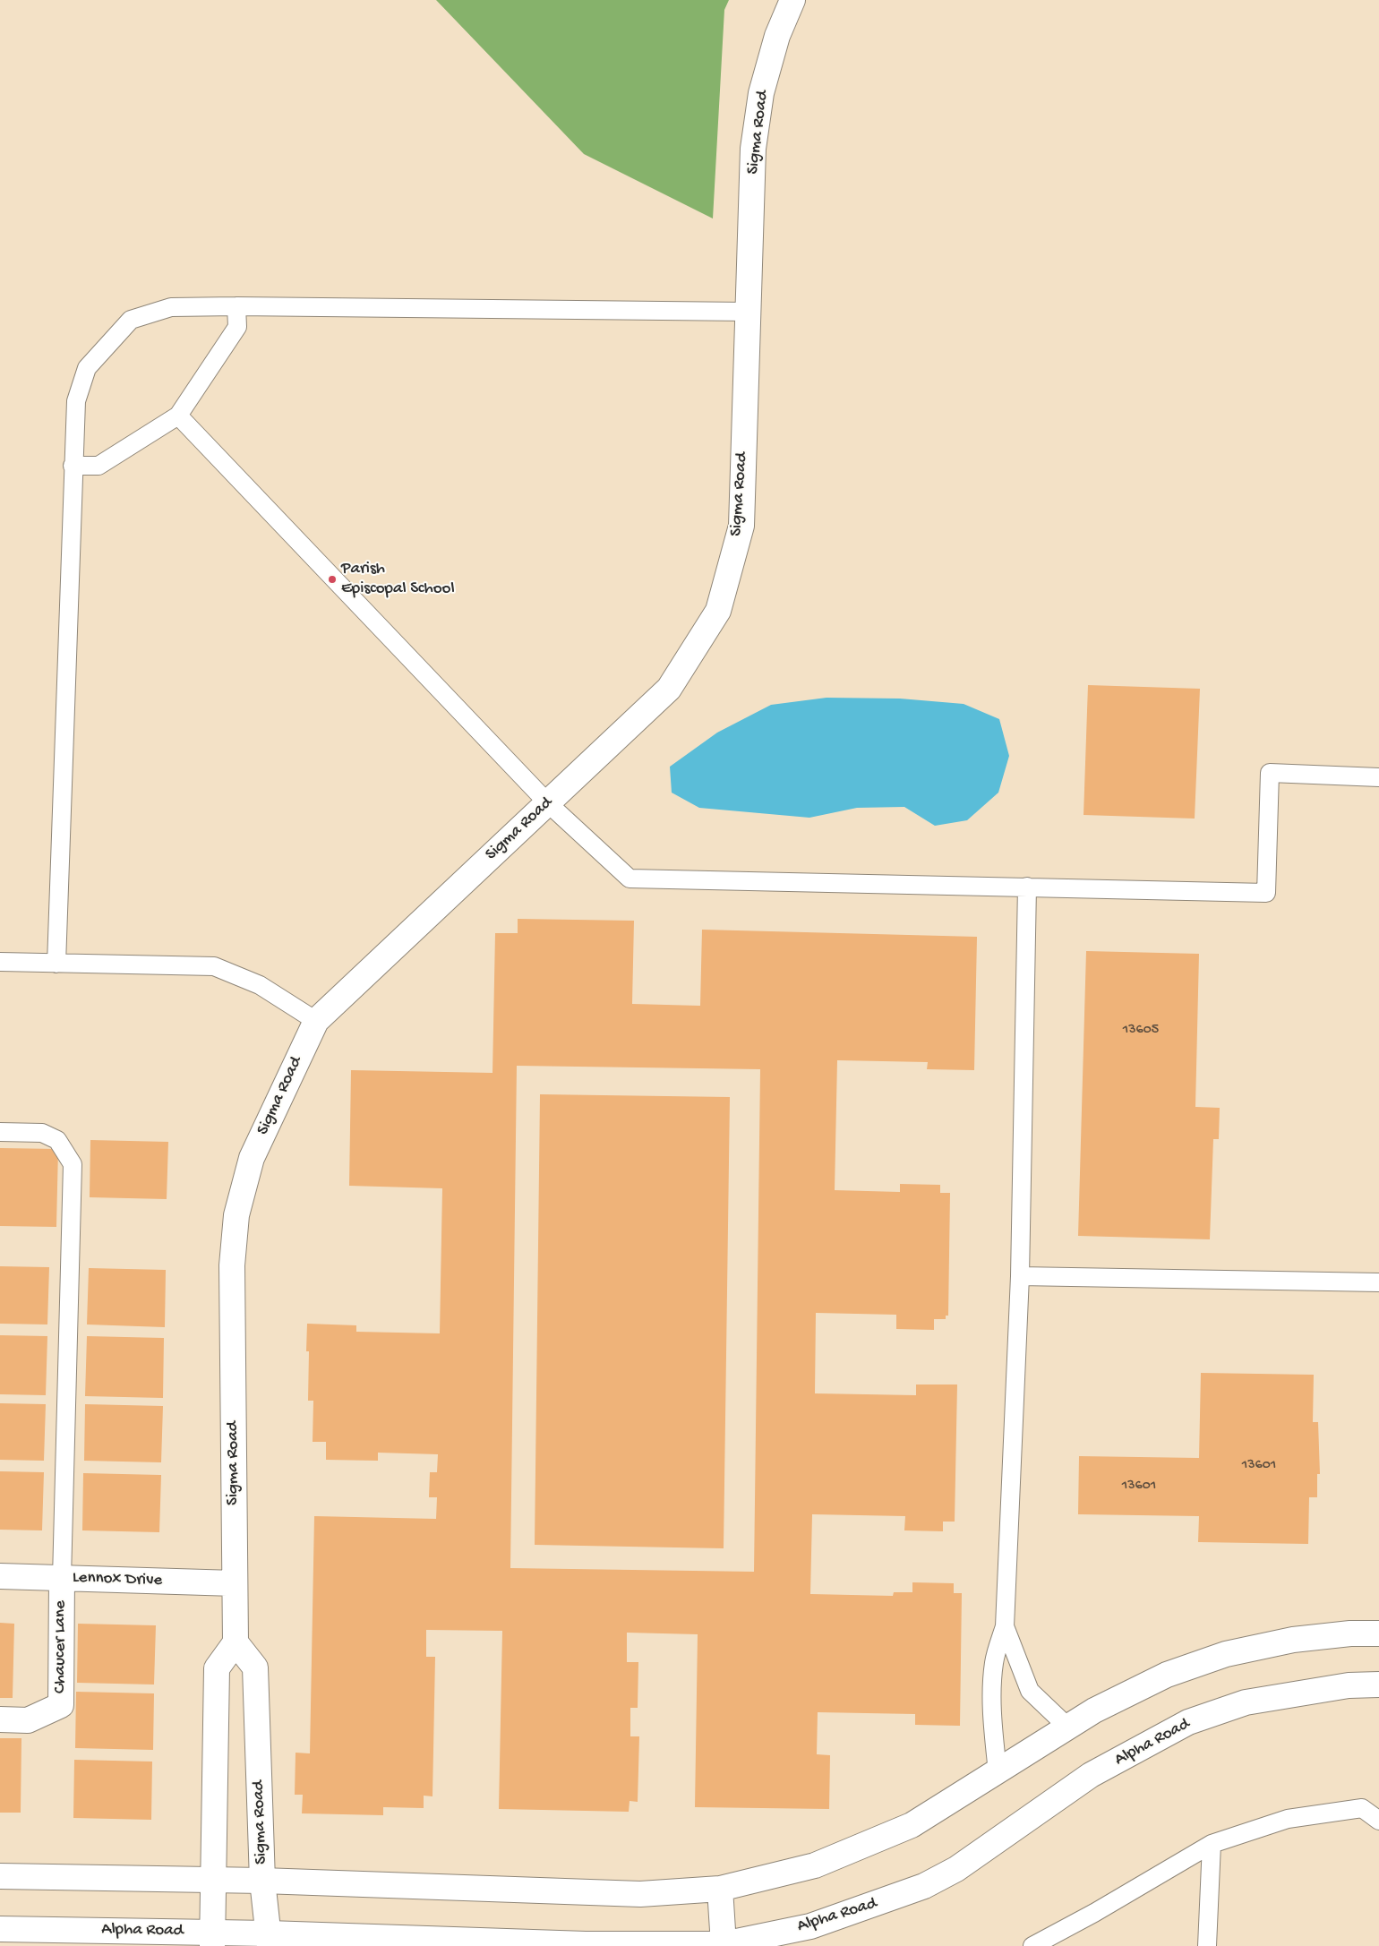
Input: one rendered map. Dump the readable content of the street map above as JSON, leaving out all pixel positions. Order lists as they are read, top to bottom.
{
  "streets": {
    "street": [
      "Sigma Road",
      "Lennox Drive",
      "Chaucer Lane",
      "Alpha Road"
    ]
  },
  "crossings": [
    ["Sigma Road", "Lennox Drive"],
    ["Sigma Road", "Alpha Road"],
    ["Lennox Drive", "Chaucer Lane"]
  ],
  "places": ["Parish Episcopal School"],
  "house_numbers": ["13605", "13601", "13601"]
}
